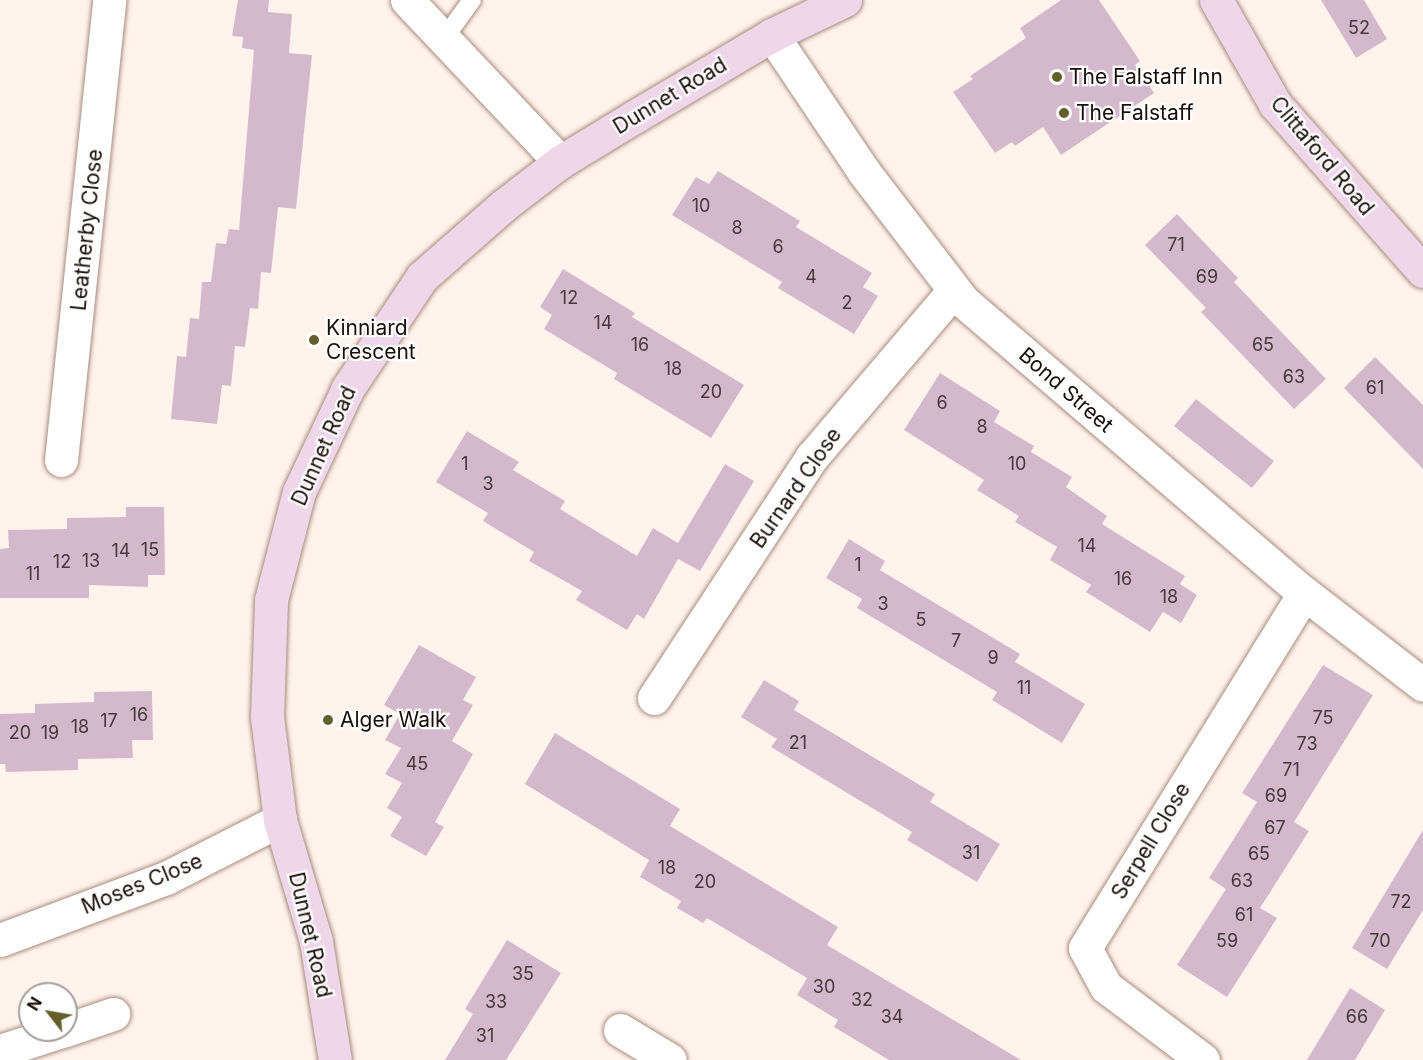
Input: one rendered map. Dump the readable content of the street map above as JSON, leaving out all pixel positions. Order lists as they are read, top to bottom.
{
  "streets": {
    "street": [
      "Dunnet Road",
      "Clittaford Road",
      "Leatherby Close",
      "Bond Street",
      "Burnard Close",
      "Serpell Close",
      "Moses Close"
    ]
  },
  "crossings": [
    ["Dunnet Road", "Bond Street"],
    ["Dunnet Road", "Moses Close"],
    ["Bond Street", "Burnard Close"],
    ["Bond Street", "Serpell Close"]
  ],
  "places": [
    "The Falstaff Inn",
    "The Falstaff",
    "Kinniard Crescent",
    "Alger Walk"
  ],
  "house_numbers": [
    "52",
    "10",
    "8",
    "71",
    "6",
    "4",
    "69",
    "12",
    "2",
    "14",
    "16",
    "65",
    "18",
    "63",
    "61",
    "20",
    "6",
    "8",
    "1",
    "10",
    "3",
    "14",
    "15",
    "14",
    "13",
    "12",
    "1",
    "11",
    "16",
    "18",
    "3",
    "5",
    "7",
    "9",
    "11",
    "16",
    "75",
    "17",
    "18",
    "20",
    "19",
    "21",
    "73",
    "45",
    "71",
    "69",
    "67",
    "31",
    "65",
    "18",
    "63",
    "20",
    "72",
    "61",
    "59",
    "70",
    "35",
    "30",
    "32",
    "33",
    "34",
    "66",
    "31"
  ],
  "north": "top left"
}
